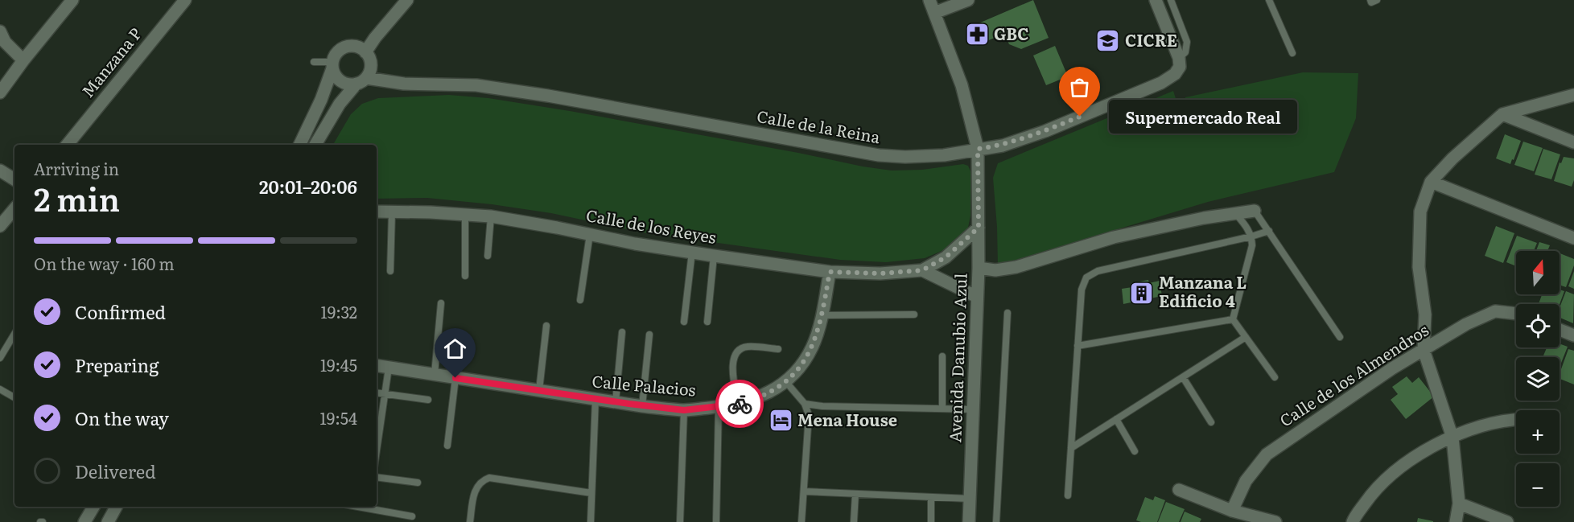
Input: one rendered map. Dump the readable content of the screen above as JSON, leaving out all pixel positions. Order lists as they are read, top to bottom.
{
  "streets": {
    "street": [
      "Manzana P",
      "Calle de la Reina",
      "Calle de los Reyes",
      "Avenida Danubio Azul",
      "Calle de los Almendros",
      "Calle Palacios"
    ]
  },
  "crossings": [
    ["Calle de la Reina", "Avenida Danubio Azul"],
    ["Calle de los Reyes", "Avenida Danubio Azul"],
    ["Calle de los Reyes", "Calle Palacios"]
  ],
  "places": {
    "pharmacy": ["GBC"],
    "school or university": ["CICRE"],
    "other": ["Supermercado Real"],
    "building": ["Manzana L Edificio 4"],
    "hotel": ["Mena House"]
  },
  "north": "top",
  "page": {
    "bubble": "Supermercado Real",
    "heading": ["2 min", "Arriving in", "20:01–20:06"],
    "bar": "On the way · 160 m",
    "map_buttons": ["+", "−"],
    "list": [
      ["Confirmed", "19:32"],
      ["Preparing", "19:45"],
      ["On the way", "19:54"],
      "Delivered"
    ]
  }
}
